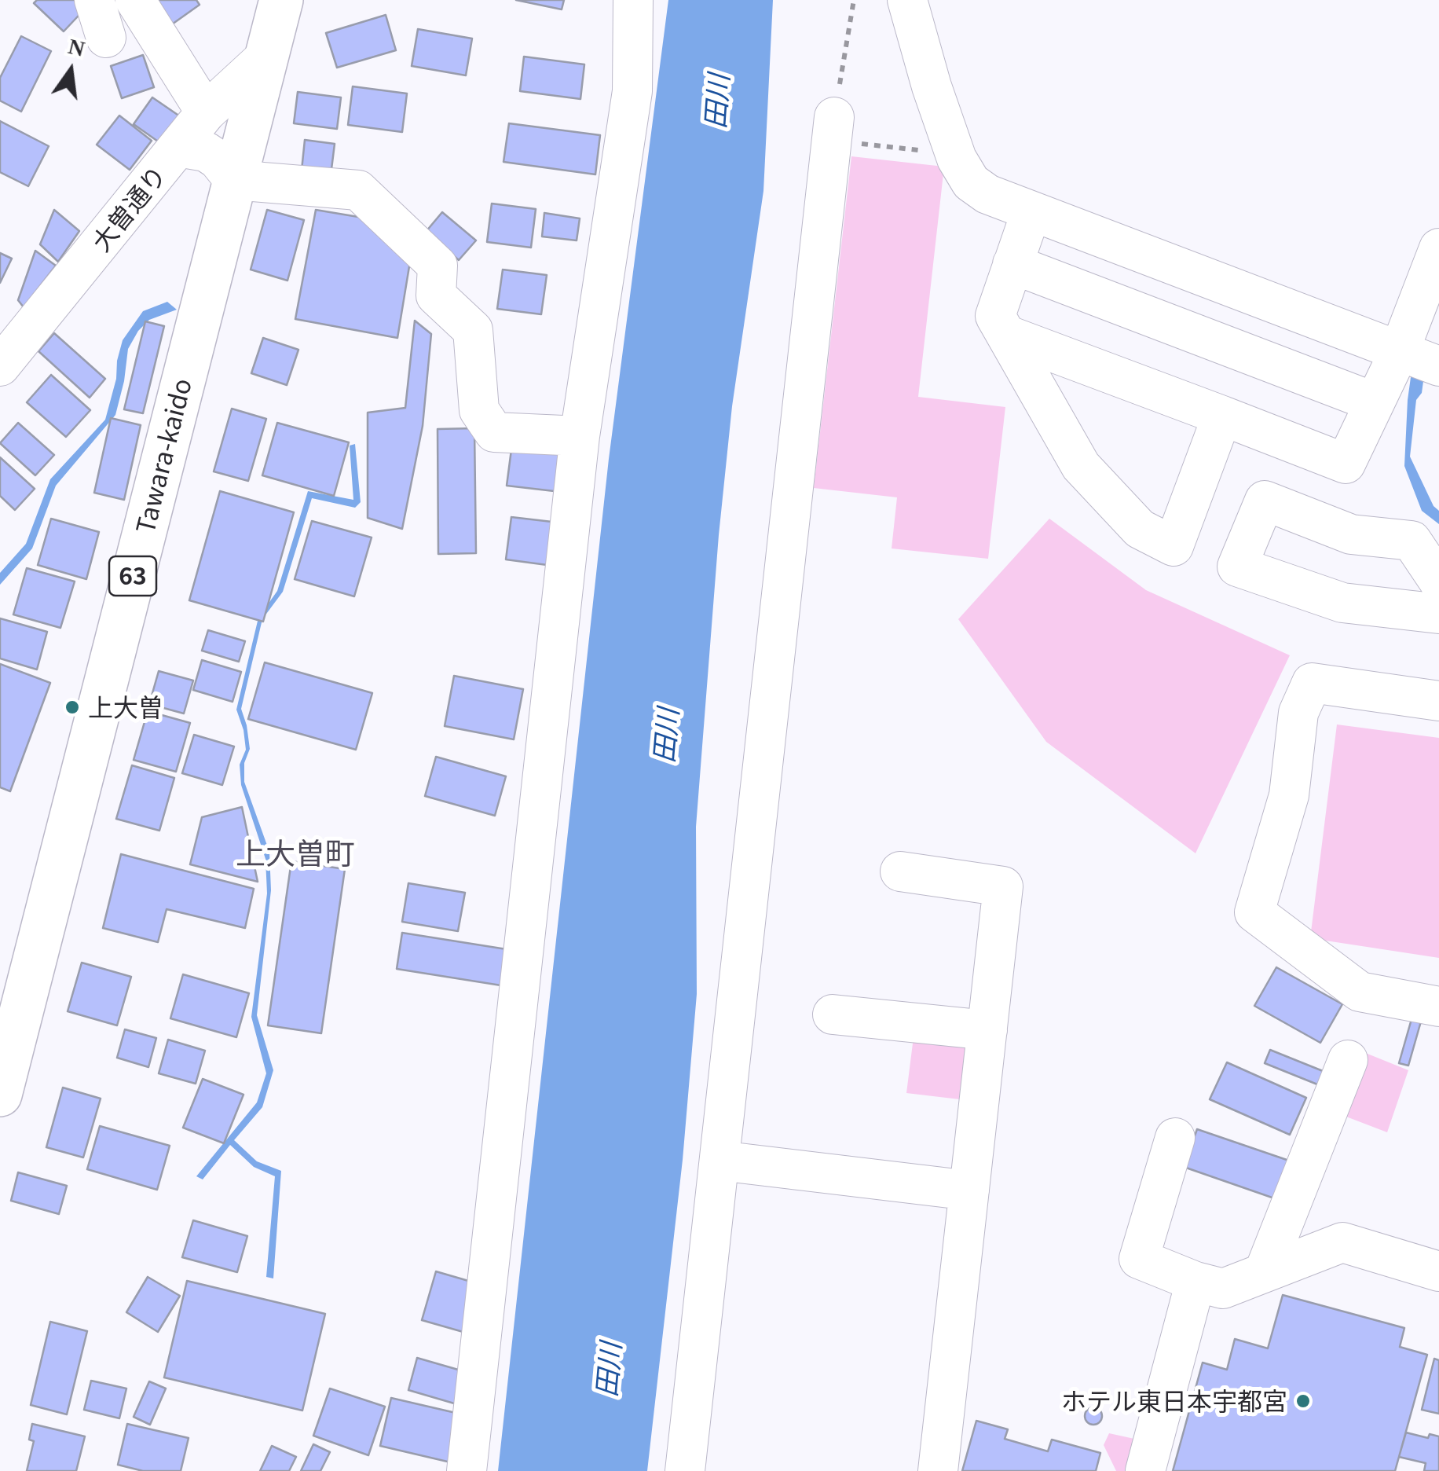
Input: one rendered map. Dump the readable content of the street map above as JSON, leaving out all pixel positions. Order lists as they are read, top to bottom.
{
  "streets": {
    "main road": ["Tawara-kaido", "63"],
    "street": ["大曽通り"]
  },
  "crossings": [
    ["大曽通り", "Tawara-kaido"]
  ],
  "districts": ["上大曽町"],
  "water": ["田川"],
  "places": ["上大曽", "ホテル東日本宇都宮"],
  "north": "top"
}
